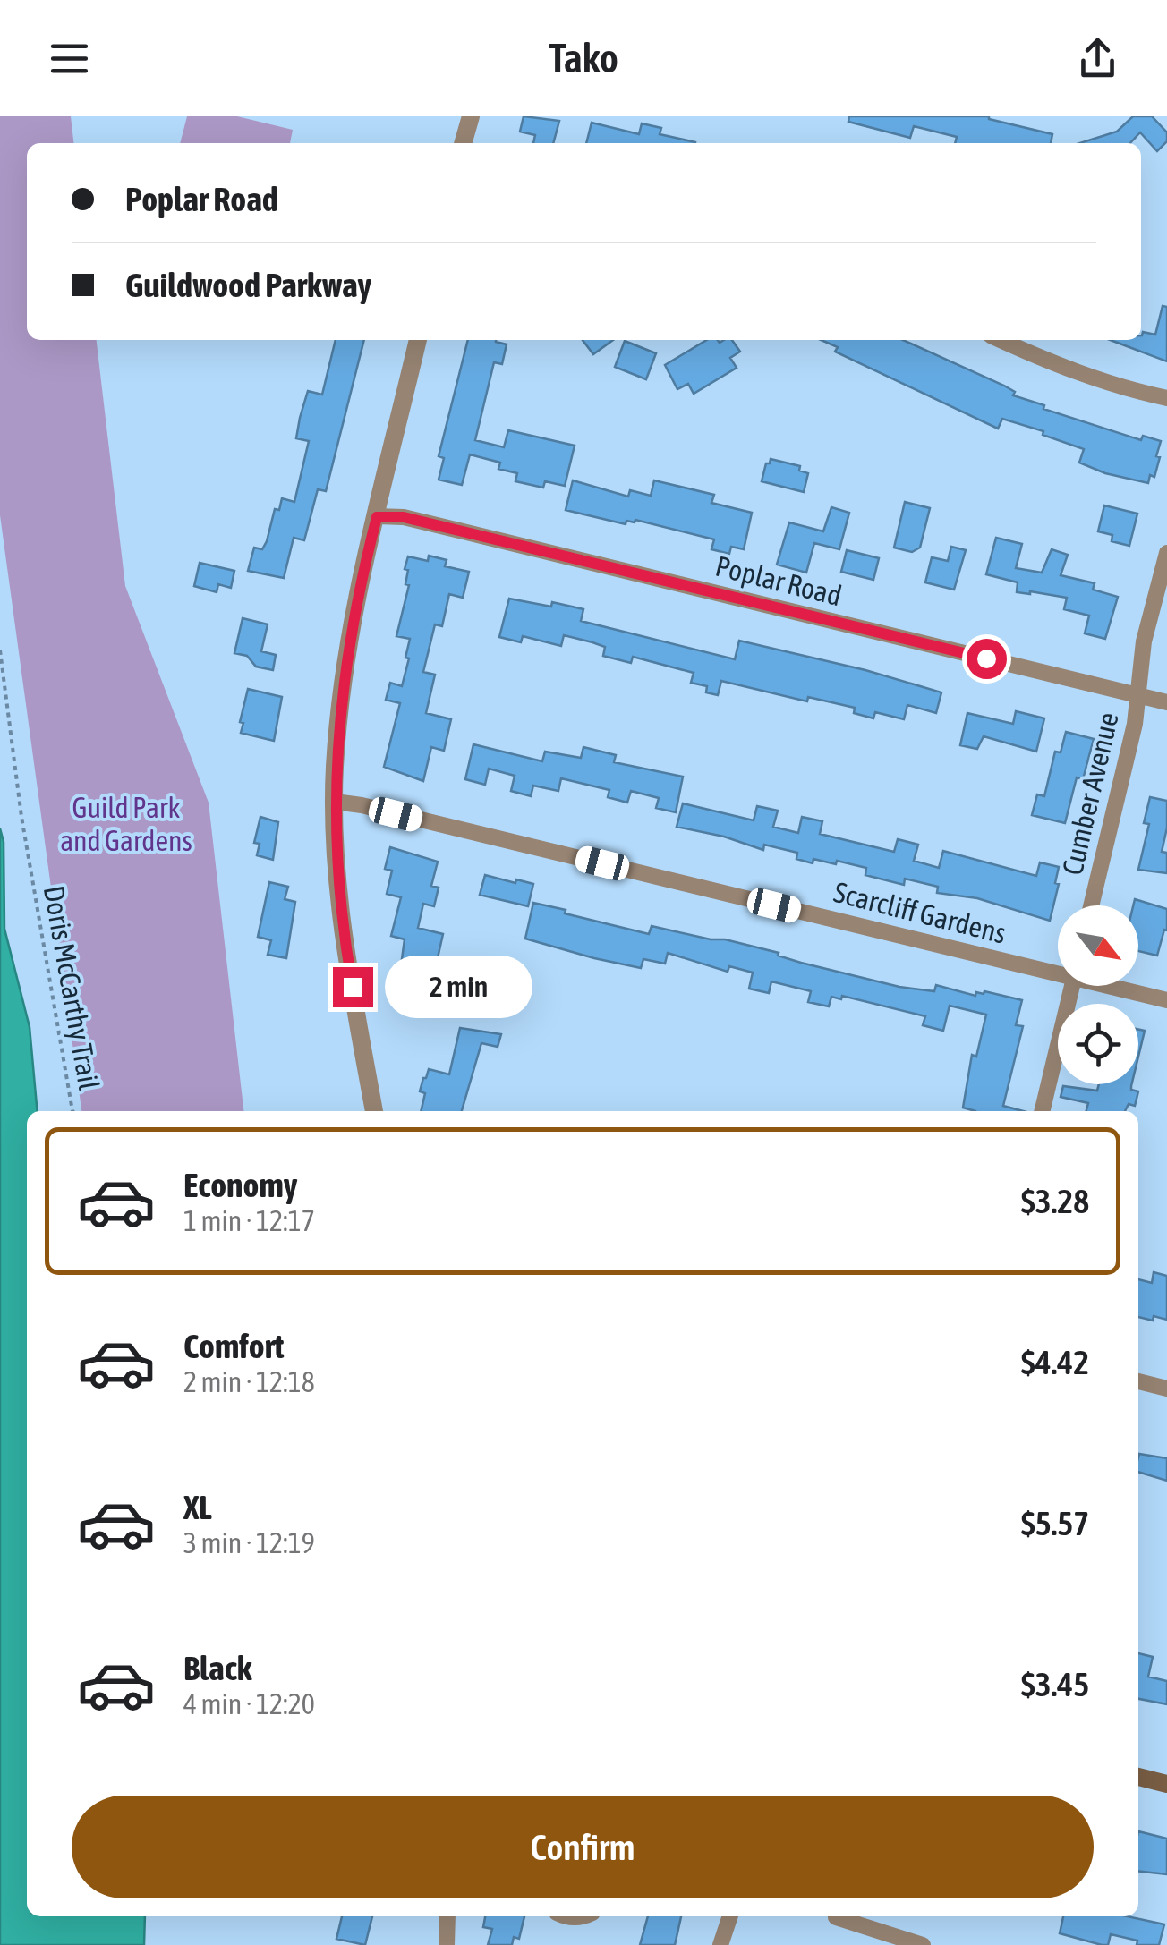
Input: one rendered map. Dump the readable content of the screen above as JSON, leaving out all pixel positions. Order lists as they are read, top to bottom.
{
  "streets": {
    "street": ["Poplar Road", "Cumber Avenue", "Scarcliff Gardens"],
    "path": ["Doris McCarthy Trail"]
  },
  "crossings": [
    ["Poplar Road", "Cumber Avenue"]
  ],
  "parks": ["Guild Park and Gardens"],
  "north": "bottom right",
  "page": {
    "header": "Tako",
    "banner": ["Poplar Road", "Guildwood Parkway"],
    "bubble": "2 min",
    "list": [
      {
        "name": "Economy",
        "note": "1 min · 12:17",
        "value": "$3.28"
      },
      {
        "name": "Comfort",
        "note": "2 min · 12:18",
        "value": "$4.42"
      },
      {
        "name": "XL",
        "note": "3 min · 12:19",
        "value": "$5.57"
      },
      {
        "name": "Black",
        "note": "4 min · 12:20",
        "value": "$3.45"
      }
    ],
    "buttons": "Confirm"
  }
}
